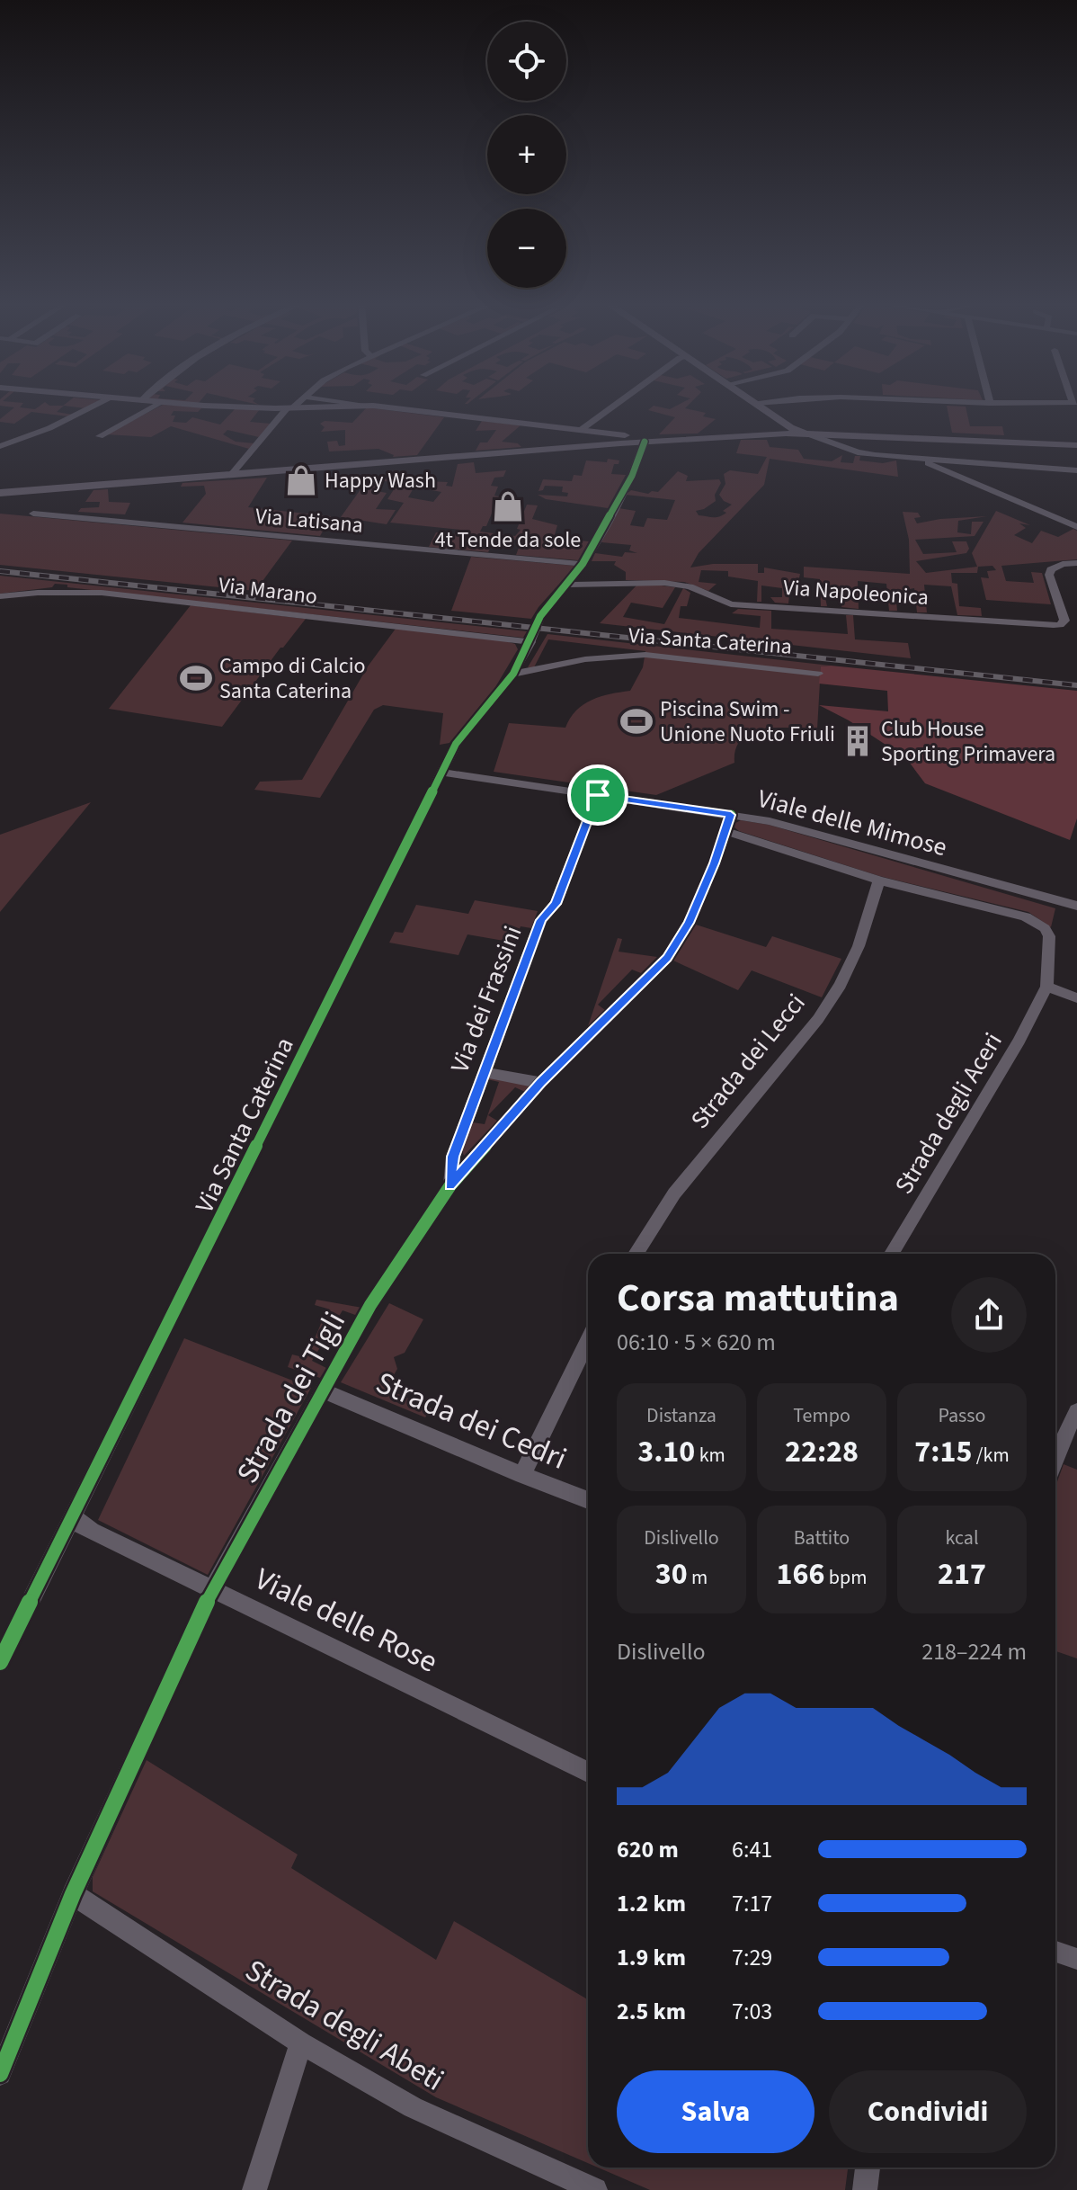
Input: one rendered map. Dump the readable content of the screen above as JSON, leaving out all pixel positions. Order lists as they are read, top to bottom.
{
  "streets": {
    "street": [
      "Via Latisana",
      "Via Marano",
      "Via Napoleonica",
      "Via Santa Caterina",
      "Viale delle Mimose",
      "Via dei Frassini",
      "Strada dei Lecci",
      "Strada degli Aceri",
      "Strada dei Tigli",
      "Strada dei Cedri",
      "Viale delle Rose",
      "Strada degli Abeti"
    ]
  },
  "crossings": [
    ["Via Latisana", "Via Santa Caterina"],
    ["Via Marano", "Via Santa Caterina"],
    ["Via Napoleonica", "Via Santa Caterina"],
    ["Via Santa Caterina", "Viale delle Mimose"],
    ["Via Santa Caterina", "Viale delle Rose"],
    ["Viale delle Mimose", "Via dei Frassini"],
    ["Viale delle Mimose", "Strada dei Tigli"],
    ["Via dei Frassini", "Strada dei Tigli"],
    ["Strada dei Lecci", "Strada degli Aceri"],
    ["Strada degli Aceri", "Strada dei Tigli"],
    ["Strada dei Tigli", "Strada dei Cedri"],
    ["Strada dei Tigli", "Viale delle Rose"],
    ["Strada dei Tigli", "Strada degli Abeti"]
  ],
  "places": {
    "shop": ["Happy Wash", "4t Tende da sole"],
    "sports": ["Campo di Calcio Santa Caterina", "Piscina Swim - Unione Nuoto Friuli"],
    "building": ["Club House Sporting Primavera"]
  },
  "page": {
    "map_buttons": ["+", "−"],
    "heading": ["Corsa mattutina", "06:10 · 5 × 620 m"],
    "stats": [
      ["Distanza", "3.10 km"],
      ["Tempo", "22:28"],
      ["Passo", "7:15 /km"],
      ["Dislivello", "30 m"],
      ["Battito", "166 bpm"],
      ["kcal", "217"]
    ],
    "chart": ["Dislivello", "218–224 m"],
    "list": [
      {
        "name": "620 m",
        "note": "6:41"
      },
      {
        "name": "1.2 km",
        "note": "7:17"
      },
      {
        "name": "1.9 km",
        "note": "7:29"
      },
      {
        "name": "2.5 km",
        "note": "7:03"
      }
    ],
    "buttons": ["Salva", "Condividi"]
  }
}
